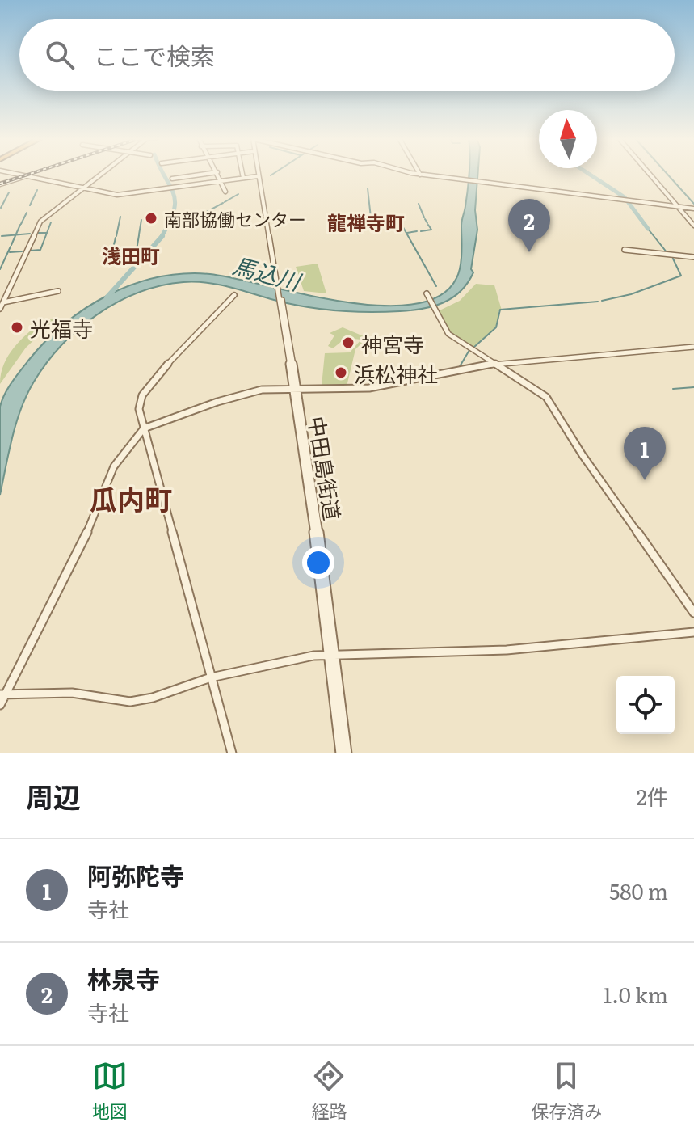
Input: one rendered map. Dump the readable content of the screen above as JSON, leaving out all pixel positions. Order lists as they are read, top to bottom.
{
  "streets": {
    "street": ["中田島街道"]
  },
  "districts": ["龍禅寺町", "浅田町", "瓜内町"],
  "water": ["馬込川"],
  "places": [
    "南部協働センター",
    "光福寺",
    "神宮寺",
    "浜松神社"
  ],
  "north": "top",
  "page": {
    "search": "ここで検索",
    "pins": ["2", "1"],
    "heading": ["周辺", "2件"],
    "list": [
      {
        "mark": "1",
        "name": "阿弥陀寺",
        "note": "寺社",
        "value": "580 m"
      },
      {
        "mark": "2",
        "name": "林泉寺",
        "note": "寺社",
        "value": "1.0 km"
      }
    ],
    "nav": ["地図", "経路", "保存済み"]
  }
}
